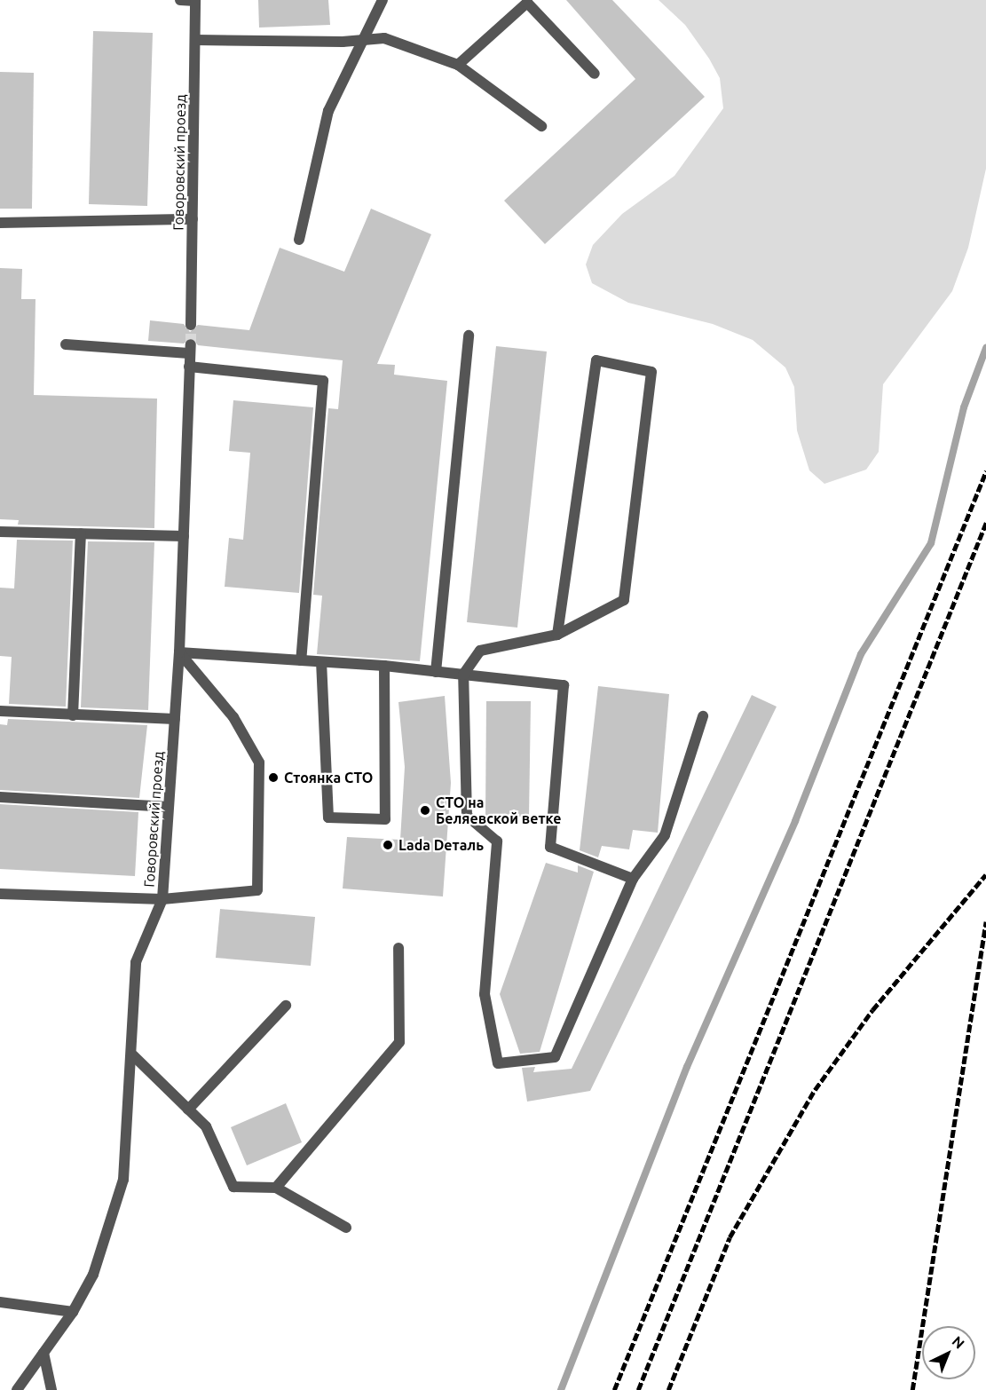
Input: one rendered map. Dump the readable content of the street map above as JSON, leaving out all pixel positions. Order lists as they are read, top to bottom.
{
  "streets": {
    "street": ["Говоровский проезд"]
  },
  "places": ["Стоянка СТО", "СТО на Беляевской ветке", "Lada Dеталь"],
  "north": "top right"
}
